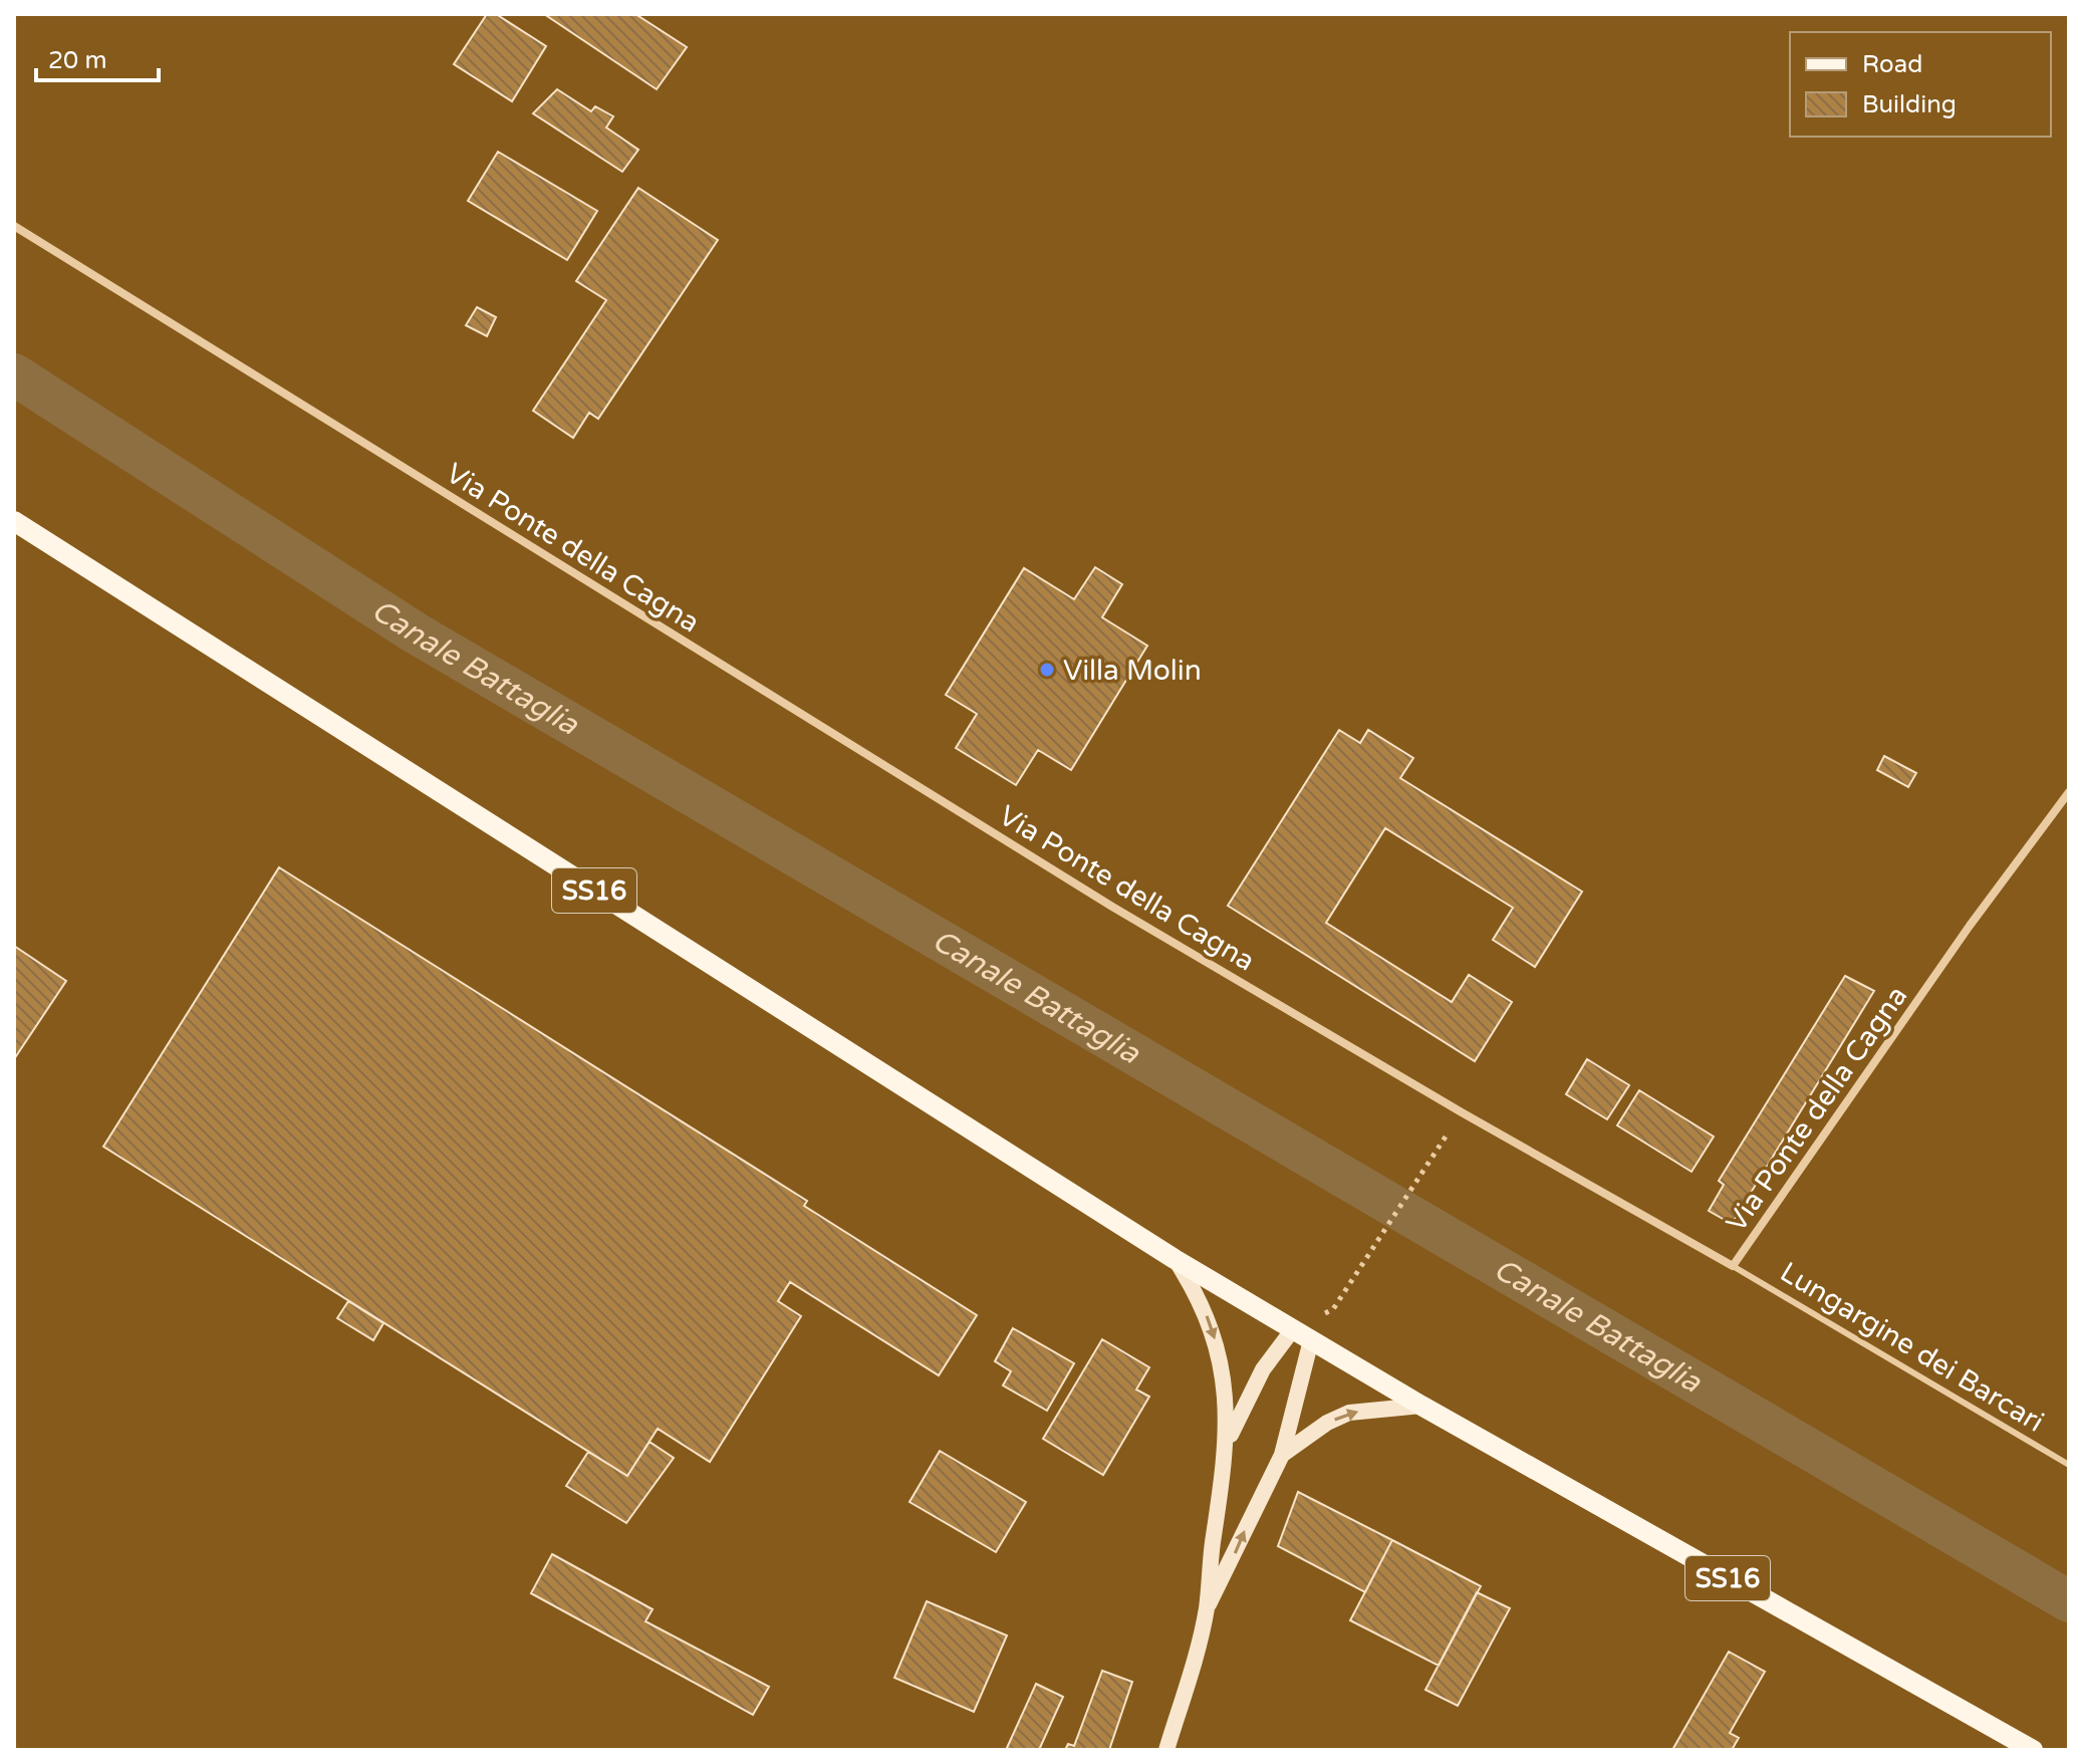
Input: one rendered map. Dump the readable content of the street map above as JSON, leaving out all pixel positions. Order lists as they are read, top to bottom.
{
  "streets": {
    "main road": ["SS16"],
    "street": ["Via Ponte della Cagna"],
    "lane": ["Lungargine dei Barcari"]
  },
  "crossings": [
    ["Via Ponte della Cagna", "Lungargine dei Barcari"]
  ],
  "water": ["Canale Battaglia"],
  "places": ["Villa Molin"],
  "legend": ["Road", "Building"],
  "scale_bar": "20 m"
}
